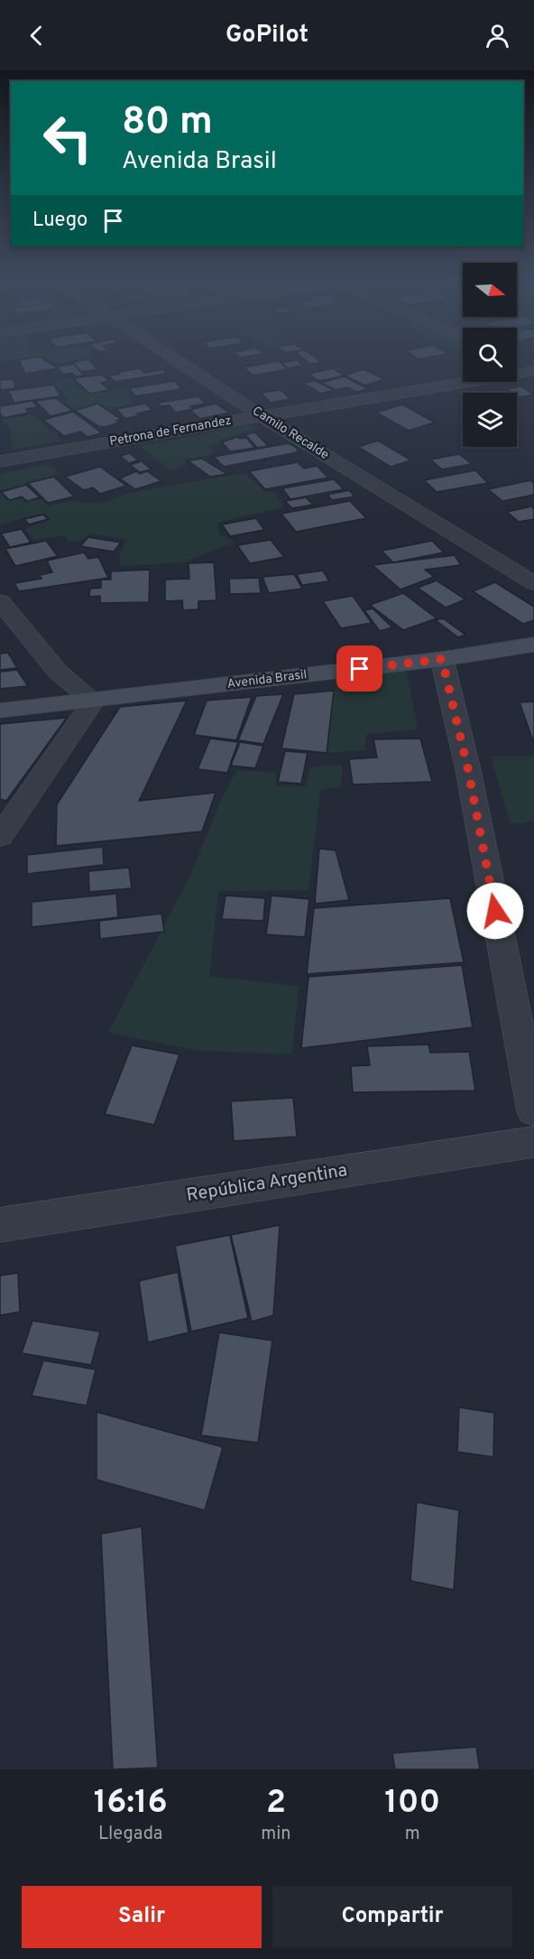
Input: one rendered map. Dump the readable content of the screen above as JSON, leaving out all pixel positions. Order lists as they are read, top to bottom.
{
  "streets": {
    "street": [
      "Petrona de Fernandez",
      "Camilo Recalde",
      "Avenida Brasil",
      "República Argentina"
    ]
  },
  "crossings": [
    ["Petrona de Fernandez", "Camilo Recalde"]
  ],
  "north": "right",
  "page": {
    "header": "GoPilot",
    "turn": ["80 m", "Avenida Brasil"],
    "then": "Luego",
    "eta": [
      "16:16",
      "Llegada",
      "2",
      "min",
      "100",
      "m"
    ],
    "buttons": ["Salir", "Compartir"]
  }
}
